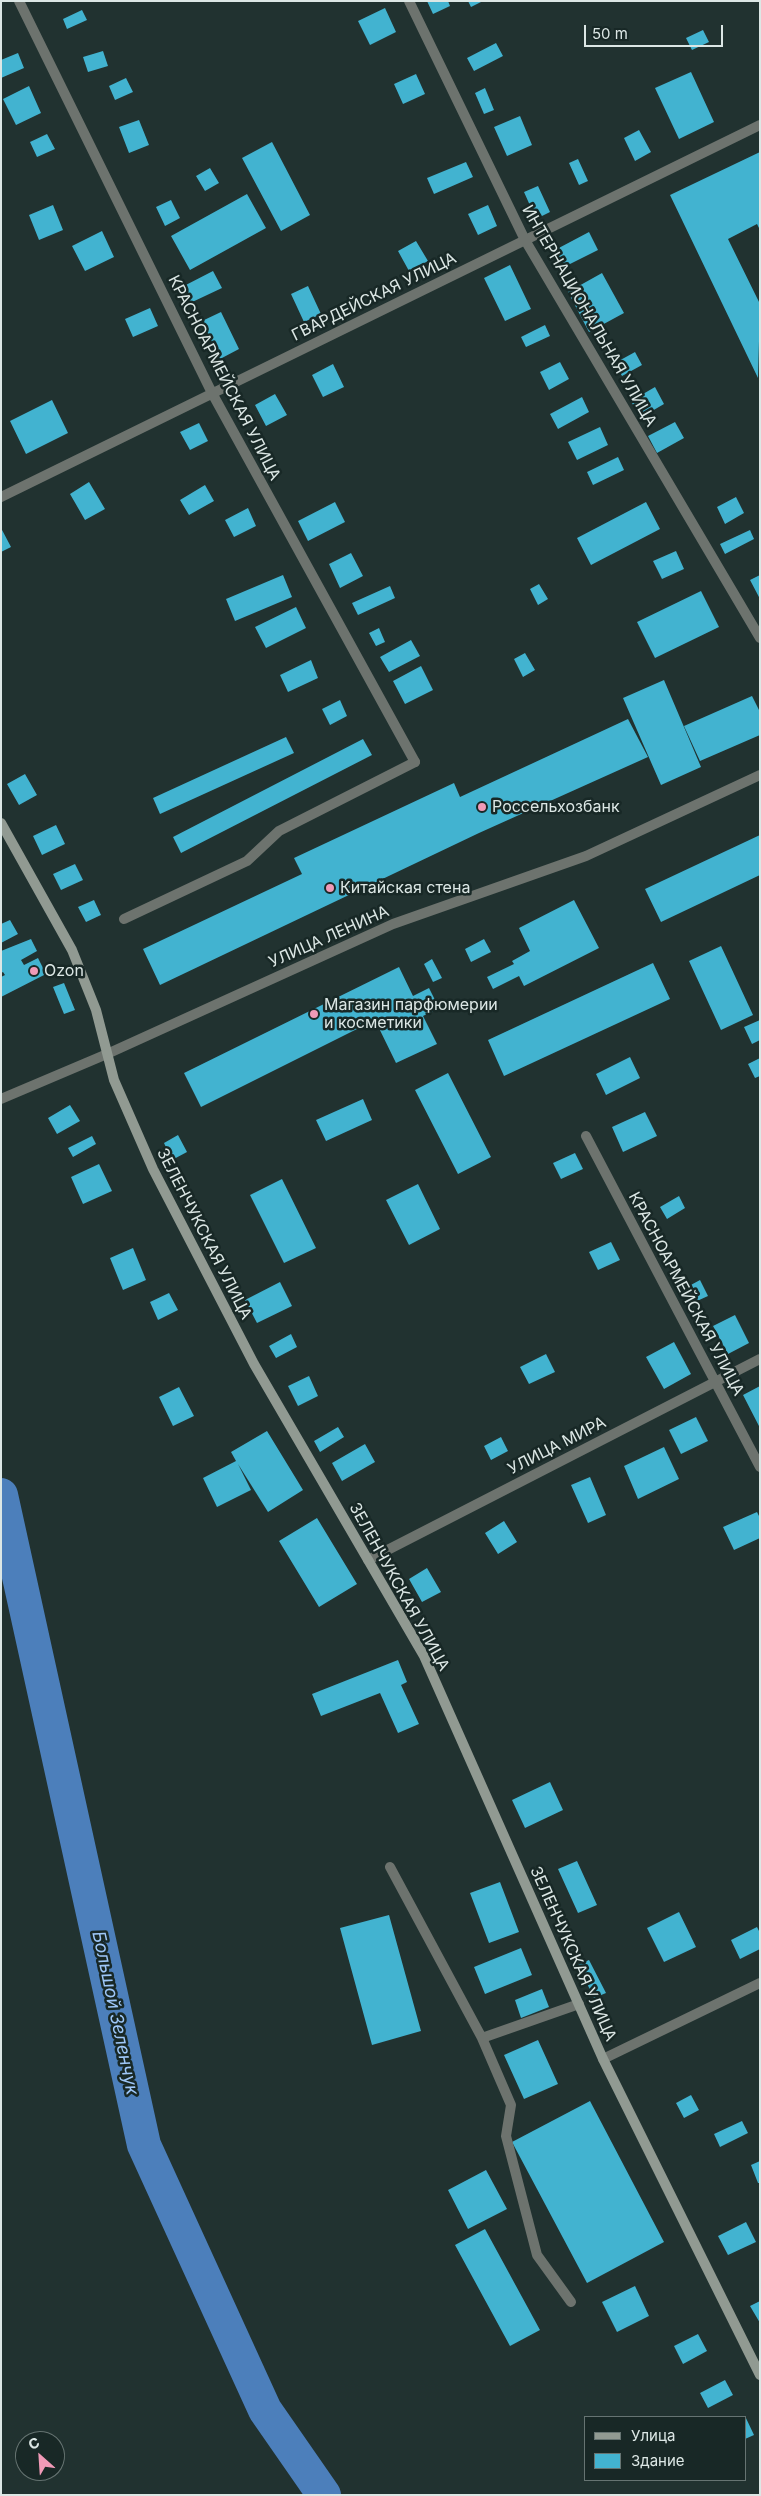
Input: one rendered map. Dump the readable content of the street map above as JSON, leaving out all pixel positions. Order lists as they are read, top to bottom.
{
  "streets": {
    "street": [
      "ГВАРДЕЙСКАЯ УЛИЦА",
      "ИНТЕРНАЦИОНАЛЬНАЯ УЛИЦА",
      "КРАСНОАРМЕЙСКАЯ УЛИЦА",
      "УЛИЦА ЛЕНИНА",
      "ЗЕЛЕНЧУКСКАЯ УЛИЦА",
      "УЛИЦА МИРА"
    ]
  },
  "crossings": [
    ["ГВАРДЕЙСКАЯ УЛИЦА", "ИНТЕРНАЦИОНАЛЬНАЯ УЛИЦА"],
    ["ГВАРДЕЙСКАЯ УЛИЦА", "КРАСНОАРМЕЙСКАЯ УЛИЦА"],
    ["КРАСНОАРМЕЙСКАЯ УЛИЦА", "УЛИЦА МИРА"],
    ["УЛИЦА ЛЕНИНА", "ЗЕЛЕНЧУКСКАЯ УЛИЦА"],
    ["ЗЕЛЕНЧУКСКАЯ УЛИЦА", "УЛИЦА МИРА"]
  ],
  "water": ["Большой Зеленчук"],
  "places": [
    "Россельхозбанк",
    "Китайская стена",
    "Ozon",
    "Магазин парфюмерии и косметики"
  ],
  "legend": ["Улица", "Здание"],
  "scale_bar": "50 m",
  "north": "top left"
}
